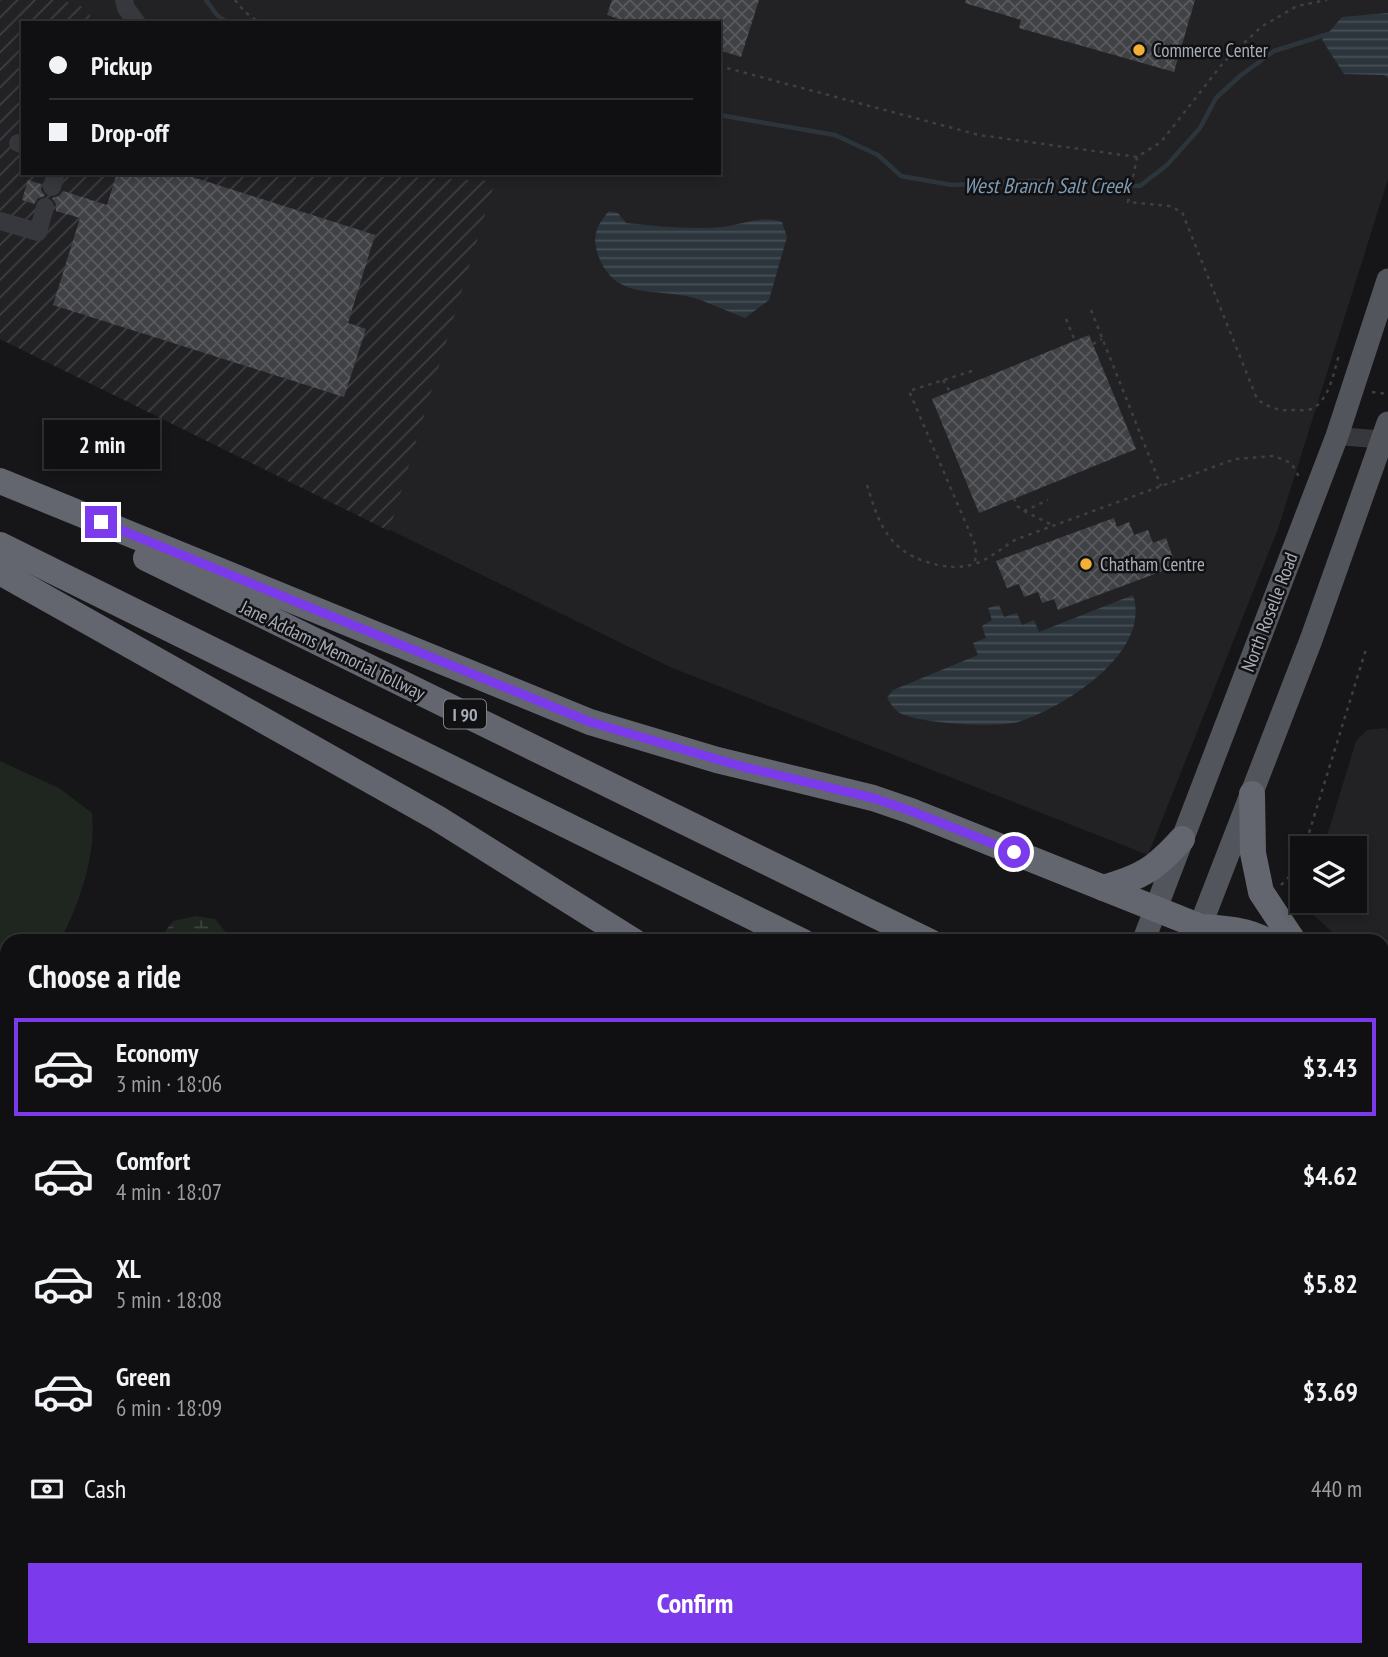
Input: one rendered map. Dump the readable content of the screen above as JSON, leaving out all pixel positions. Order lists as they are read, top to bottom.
{
  "streets": {
    "highway": ["Jane Addams Memorial Tollway", "I 90"],
    "main road": ["North Roselle Road"]
  },
  "water": ["West Branch Salt Creek"],
  "places": ["Commerce Center", "Chatham Centre"],
  "page": {
    "banner": ["Pickup", "Drop-off"],
    "bubble": "2 min",
    "heading": "Choose a ride",
    "list": [
      {
        "name": "Economy",
        "note": "3 min · 18:06",
        "value": "$3.43"
      },
      {
        "name": "Comfort",
        "note": "4 min · 18:07",
        "value": "$4.62"
      },
      {
        "name": "XL",
        "note": "5 min · 18:08",
        "value": "$5.82"
      },
      {
        "name": "Green",
        "note": "6 min · 18:09",
        "value": "$3.69"
      }
    ],
    "pay": ["Cash", "440 m"],
    "buttons": "Confirm"
  }
}
